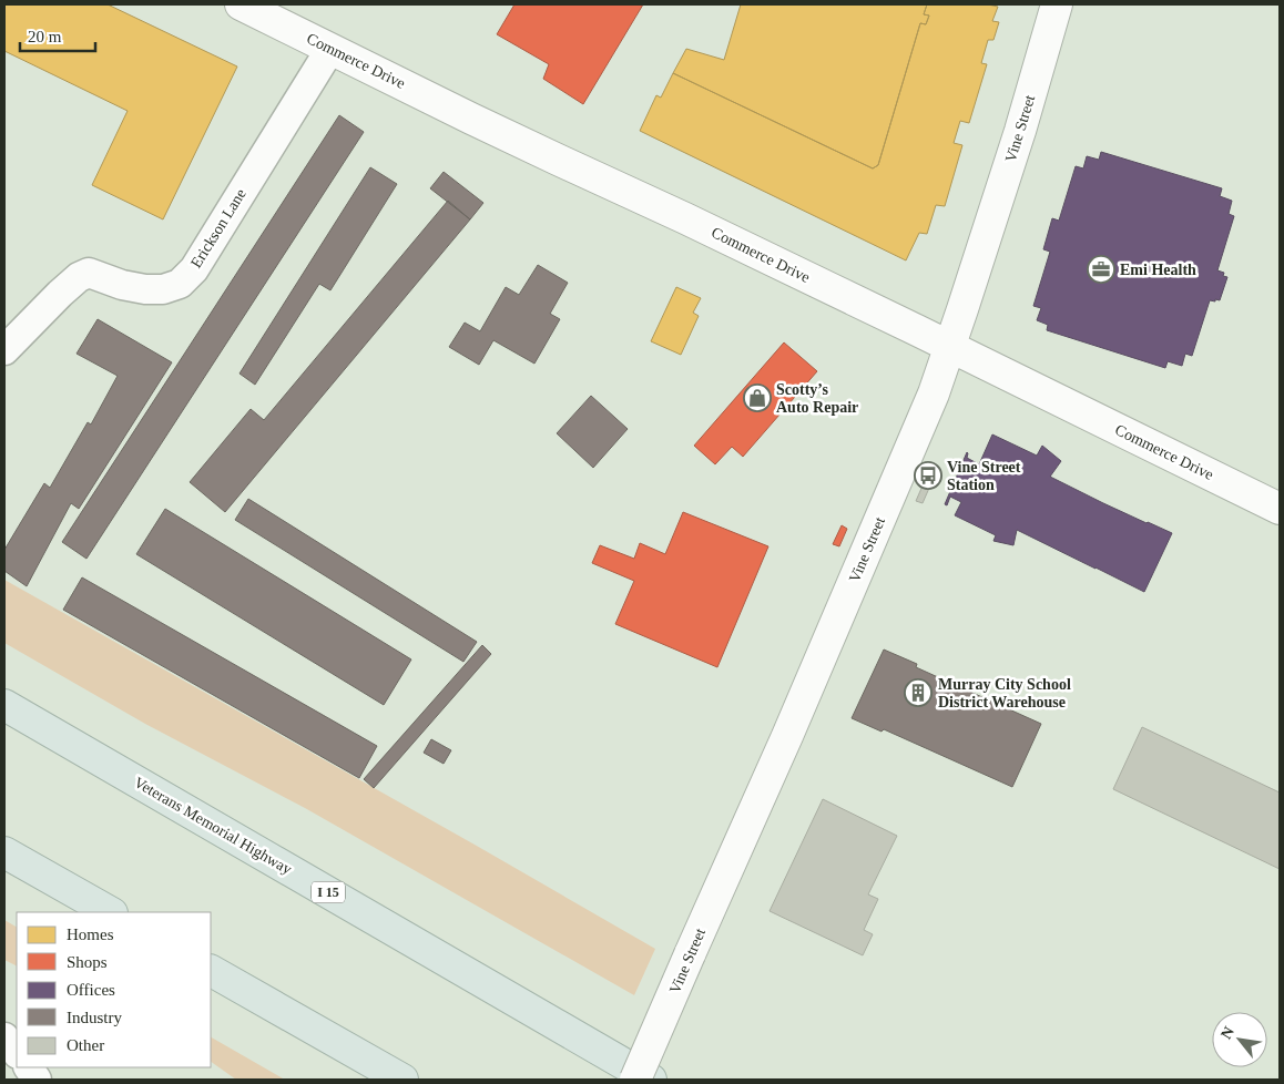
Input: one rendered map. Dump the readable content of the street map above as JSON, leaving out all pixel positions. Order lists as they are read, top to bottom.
{
  "streets": {
    "highway": ["Veterans Memorial Highway", "I 15"],
    "street": ["Commerce Drive", "Vine Street", "Erickson Lane"]
  },
  "crossings": [
    ["Commerce Drive", "Vine Street"],
    ["Commerce Drive", "Erickson Lane"]
  ],
  "places": {
    "office": ["Emi Health"],
    "shop": ["Scotty’s Auto Repair"],
    "bus stop": ["Vine Street Station"],
    "building": ["Murray City School District Warehouse"]
  },
  "legend": [
    "Homes",
    "Shops",
    "Offices",
    "Industry",
    "Other"
  ],
  "scale_bar": "20 m",
  "north": "top left"
}
